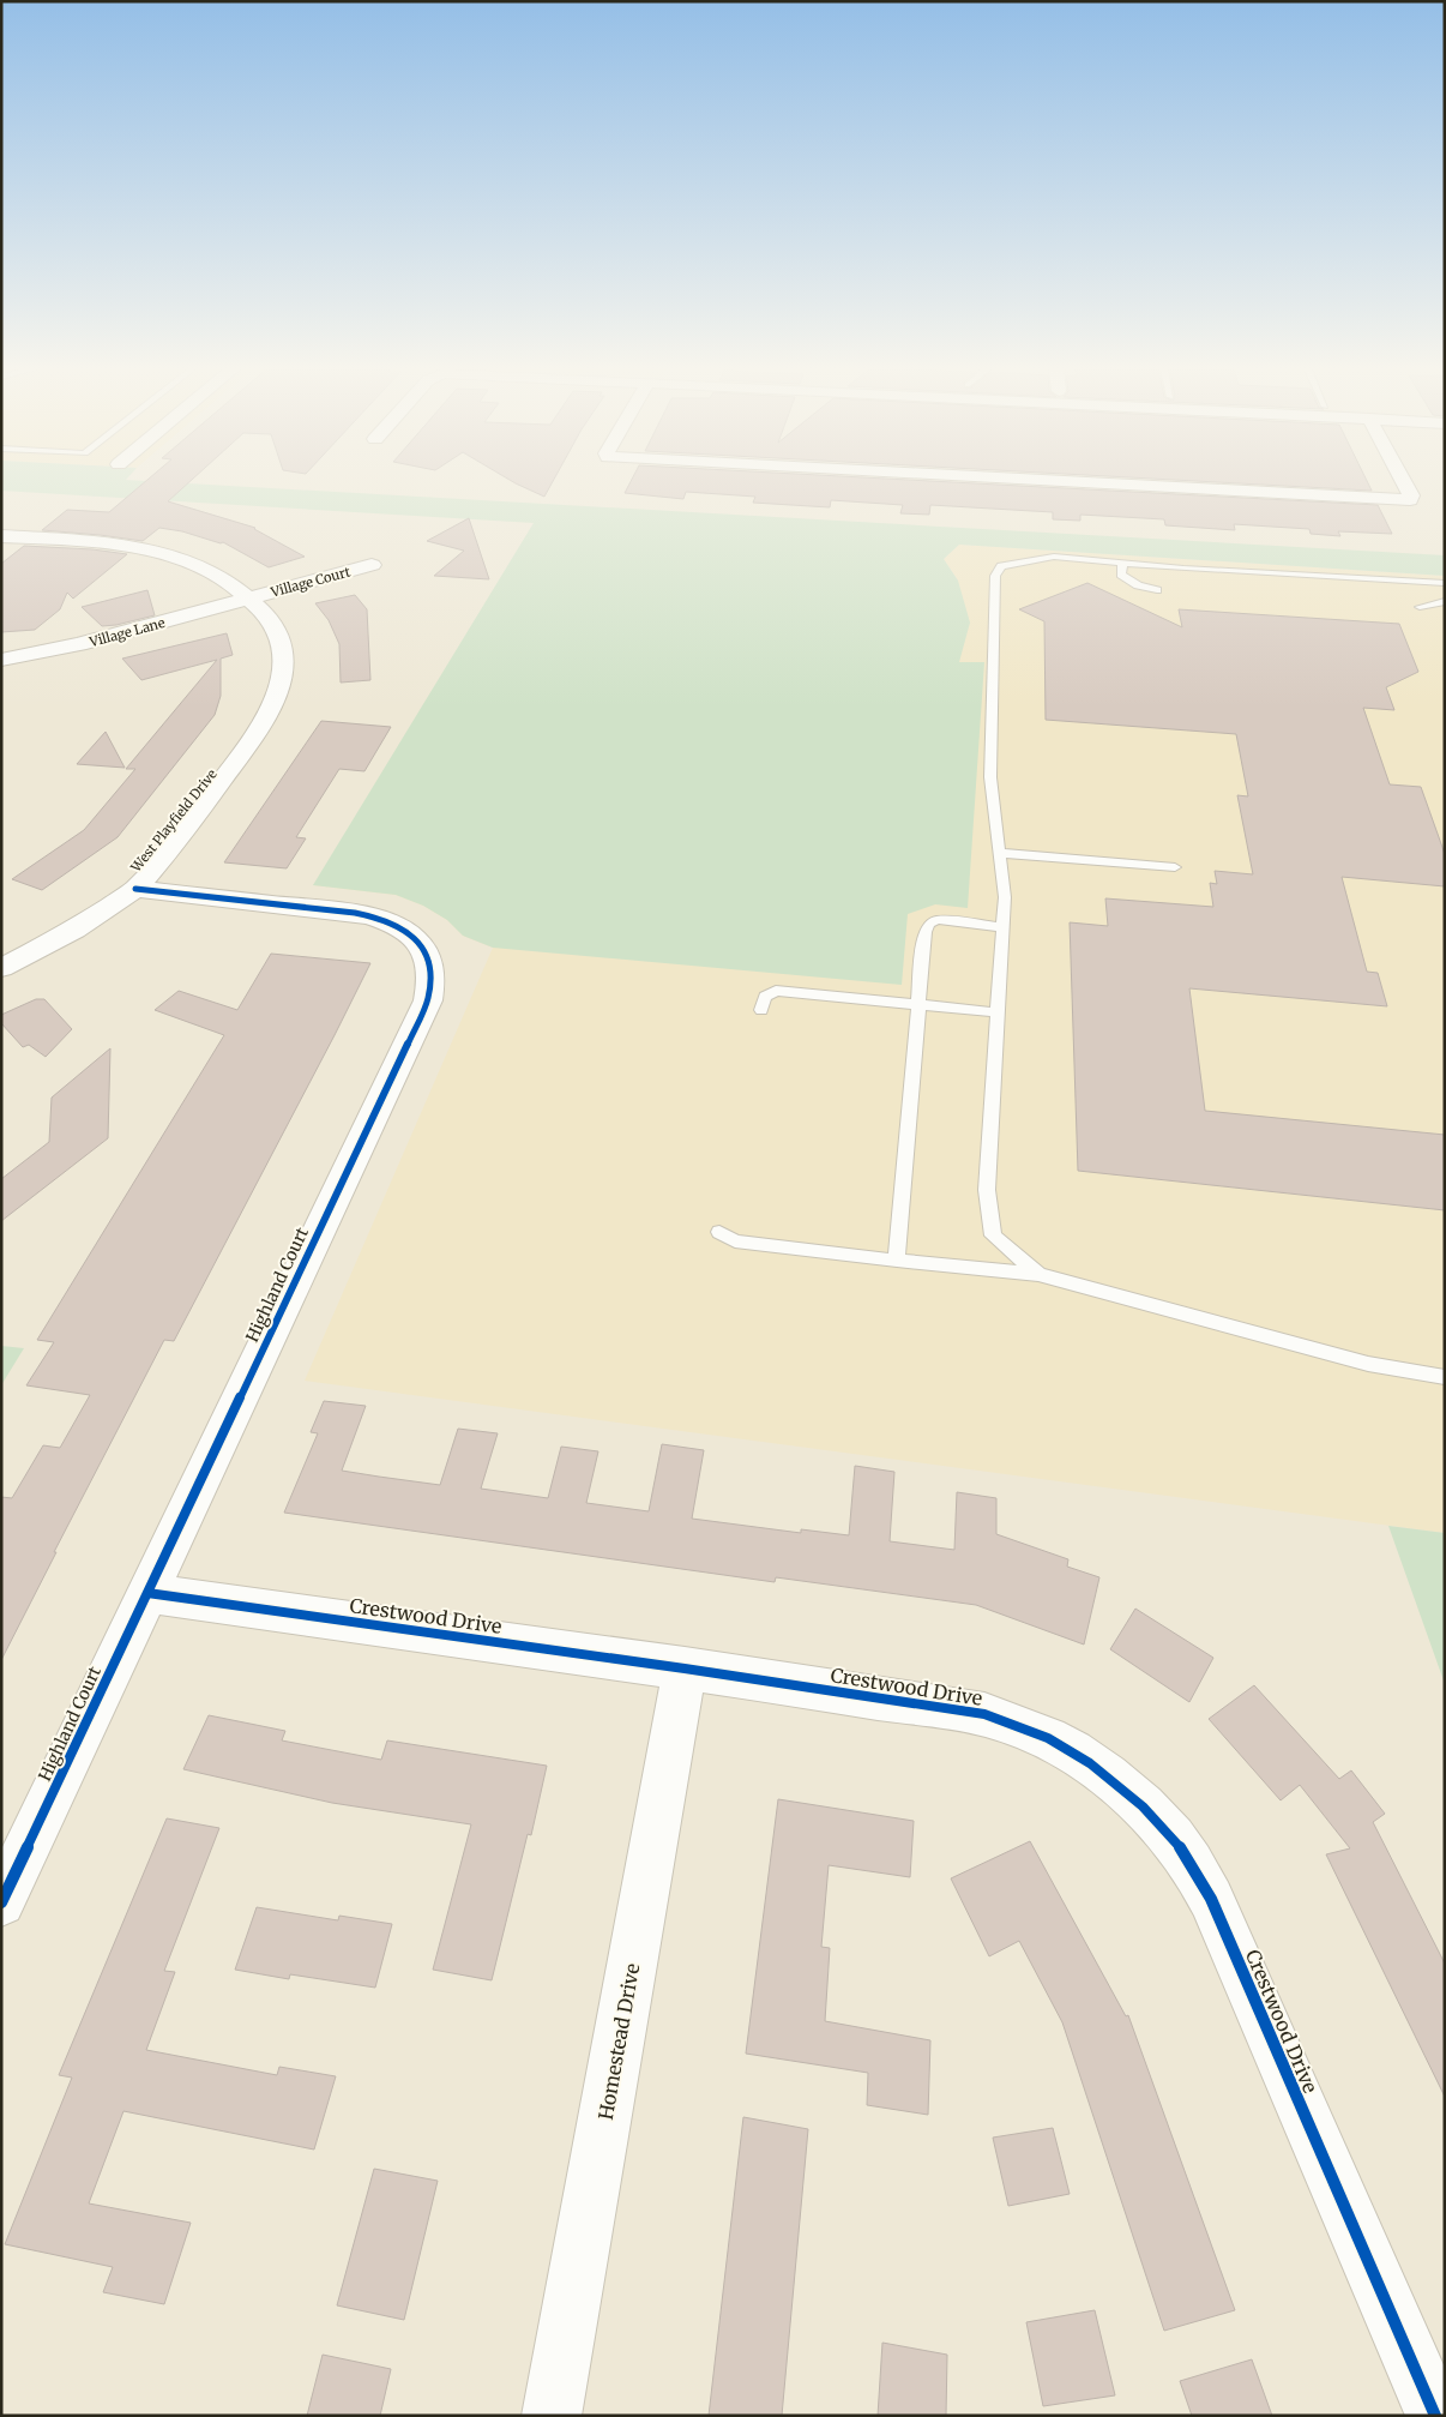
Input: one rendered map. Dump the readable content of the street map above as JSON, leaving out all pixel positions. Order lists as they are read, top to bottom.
{
  "streets": {
    "street": [
      "Village Court",
      "Village Lane",
      "West Playfield Drive",
      "Highland Court",
      "Crestwood Drive",
      "Homestead Drive"
    ]
  },
  "crossings": [
    ["Village Court", "Village Lane"],
    ["Village Court", "West Playfield Drive"],
    ["Village Lane", "West Playfield Drive"],
    ["West Playfield Drive", "Highland Court"],
    ["Highland Court", "Crestwood Drive"],
    ["Crestwood Drive", "Homestead Drive"]
  ]
}
